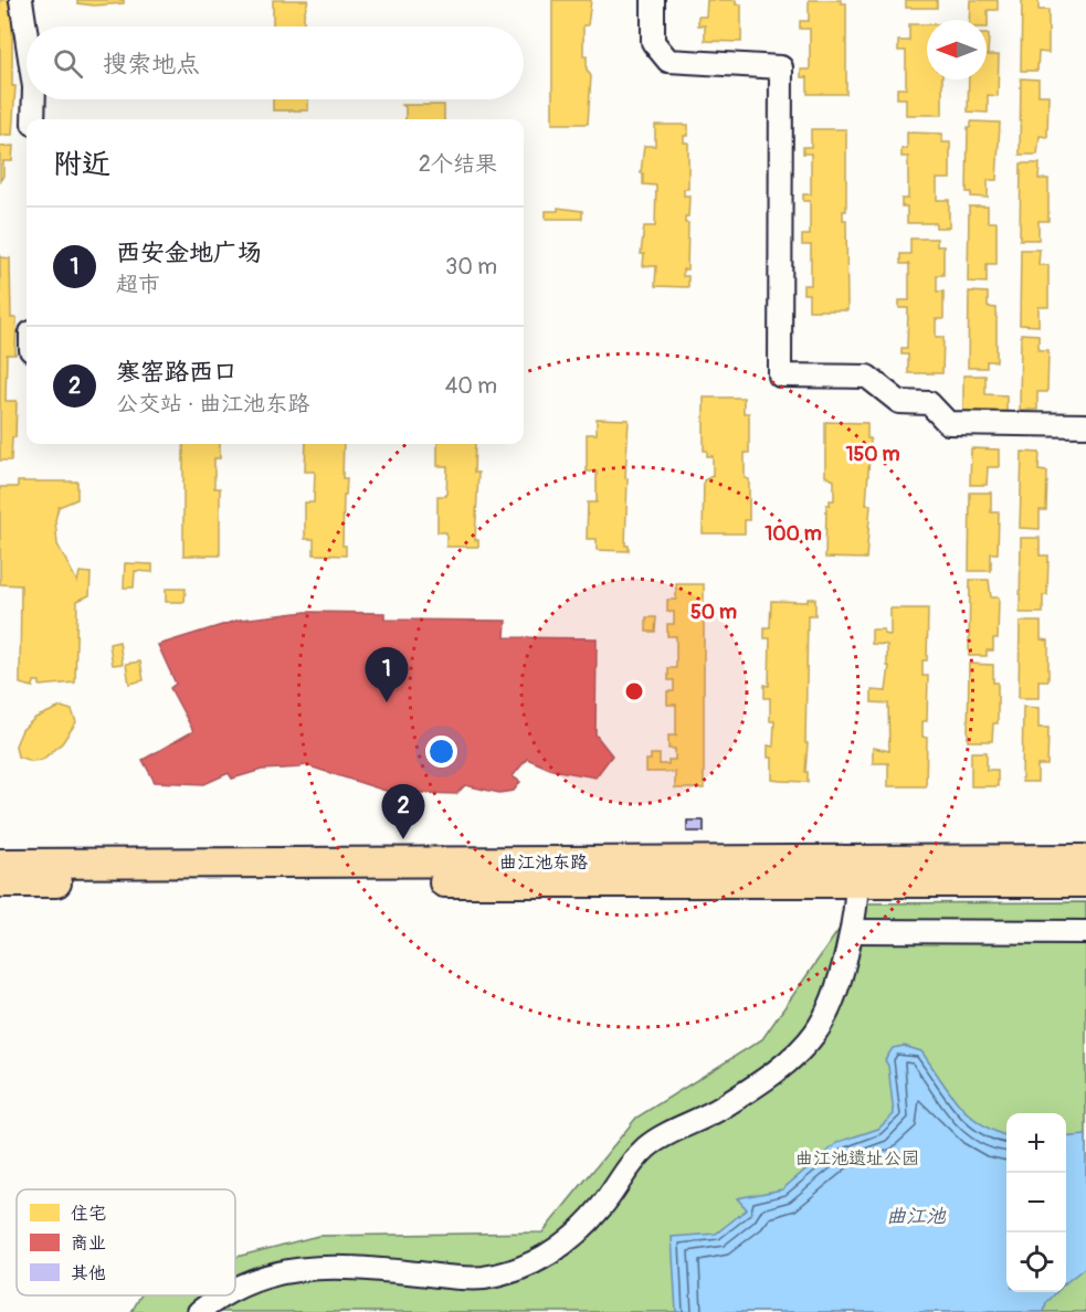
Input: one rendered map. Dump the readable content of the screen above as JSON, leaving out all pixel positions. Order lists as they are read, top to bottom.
{
  "streets": {
    "main road": ["曲江池东路"]
  },
  "water": ["曲江池"],
  "parks": ["曲江池遗址公园"],
  "legend": ["住宅", "商业", "其他"],
  "north": "left",
  "page": {
    "search": "搜索地点",
    "heading": ["附近", "2个结果"],
    "list": [
      {
        "mark": "1",
        "name": "西安金地广场",
        "note": "超市",
        "value": "30 m"
      },
      {
        "mark": "2",
        "name": "寒窑路西口",
        "note": "公交站 · 曲江池东路",
        "value": "40 m"
      }
    ],
    "pins": ["1", "2"],
    "map_buttons": ["+", "−"]
  },
  "rings": ["150 m", "100 m", "50 m"]
}
